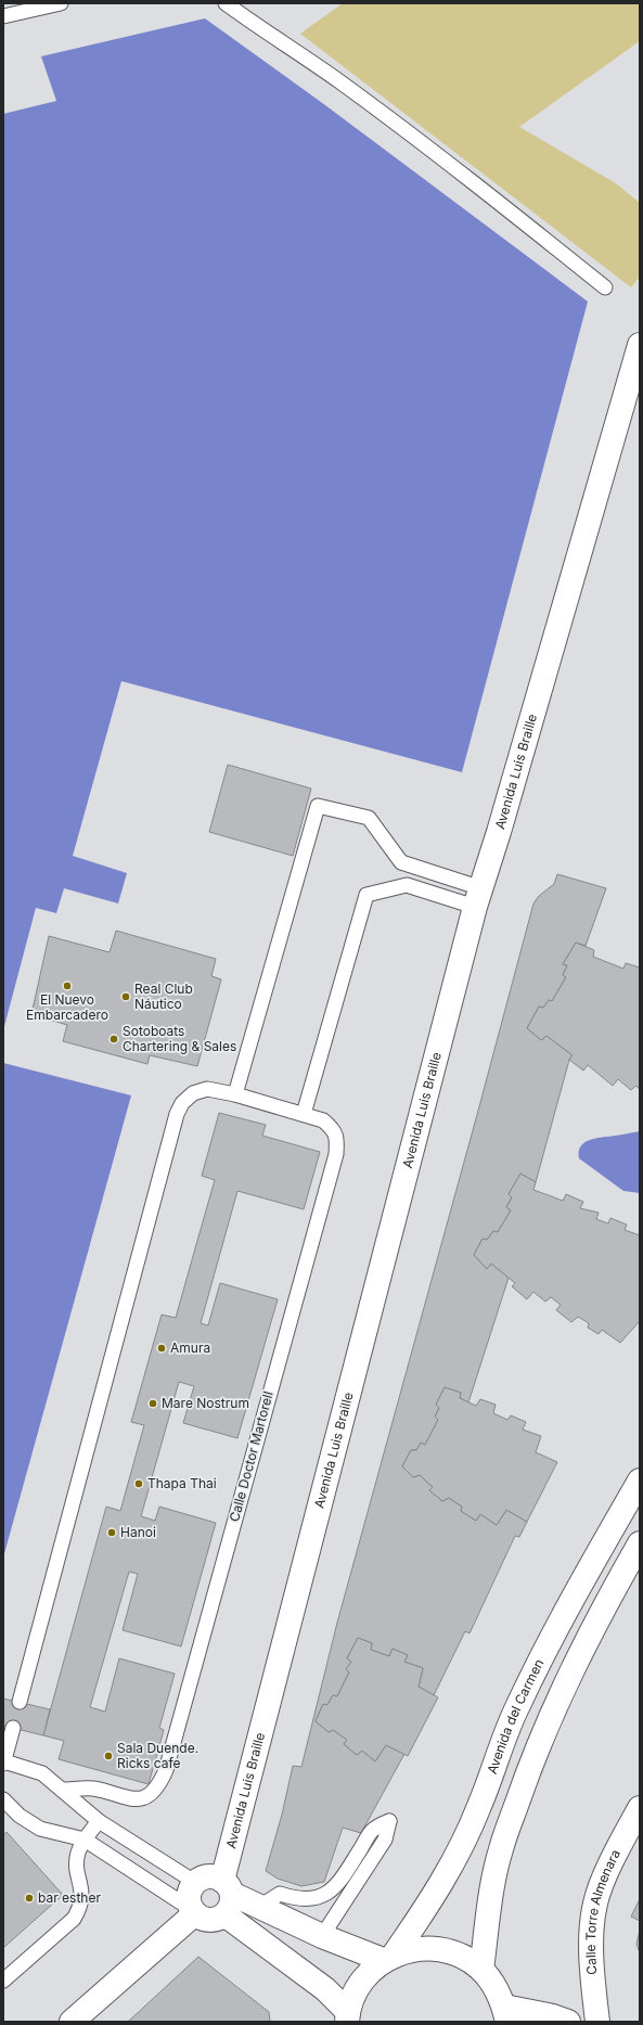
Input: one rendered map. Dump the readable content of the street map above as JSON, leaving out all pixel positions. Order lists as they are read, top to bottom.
{
  "streets": {
    "street": ["Avenida Luis Braille", "Avenida del Carmen", "Calle Torre Almenara"],
    "lane": ["Calle Doctor Martorell"]
  },
  "places": [
    "El Nuevo Embarcadero",
    "Real Club Náutico",
    "Sotoboats Chartering & Sales",
    "Amura",
    "Mare Nostrum",
    "Thapa Thai",
    "Hanoi",
    "Sala Duende. Ricks cafe",
    "bar esther"
  ]
}
